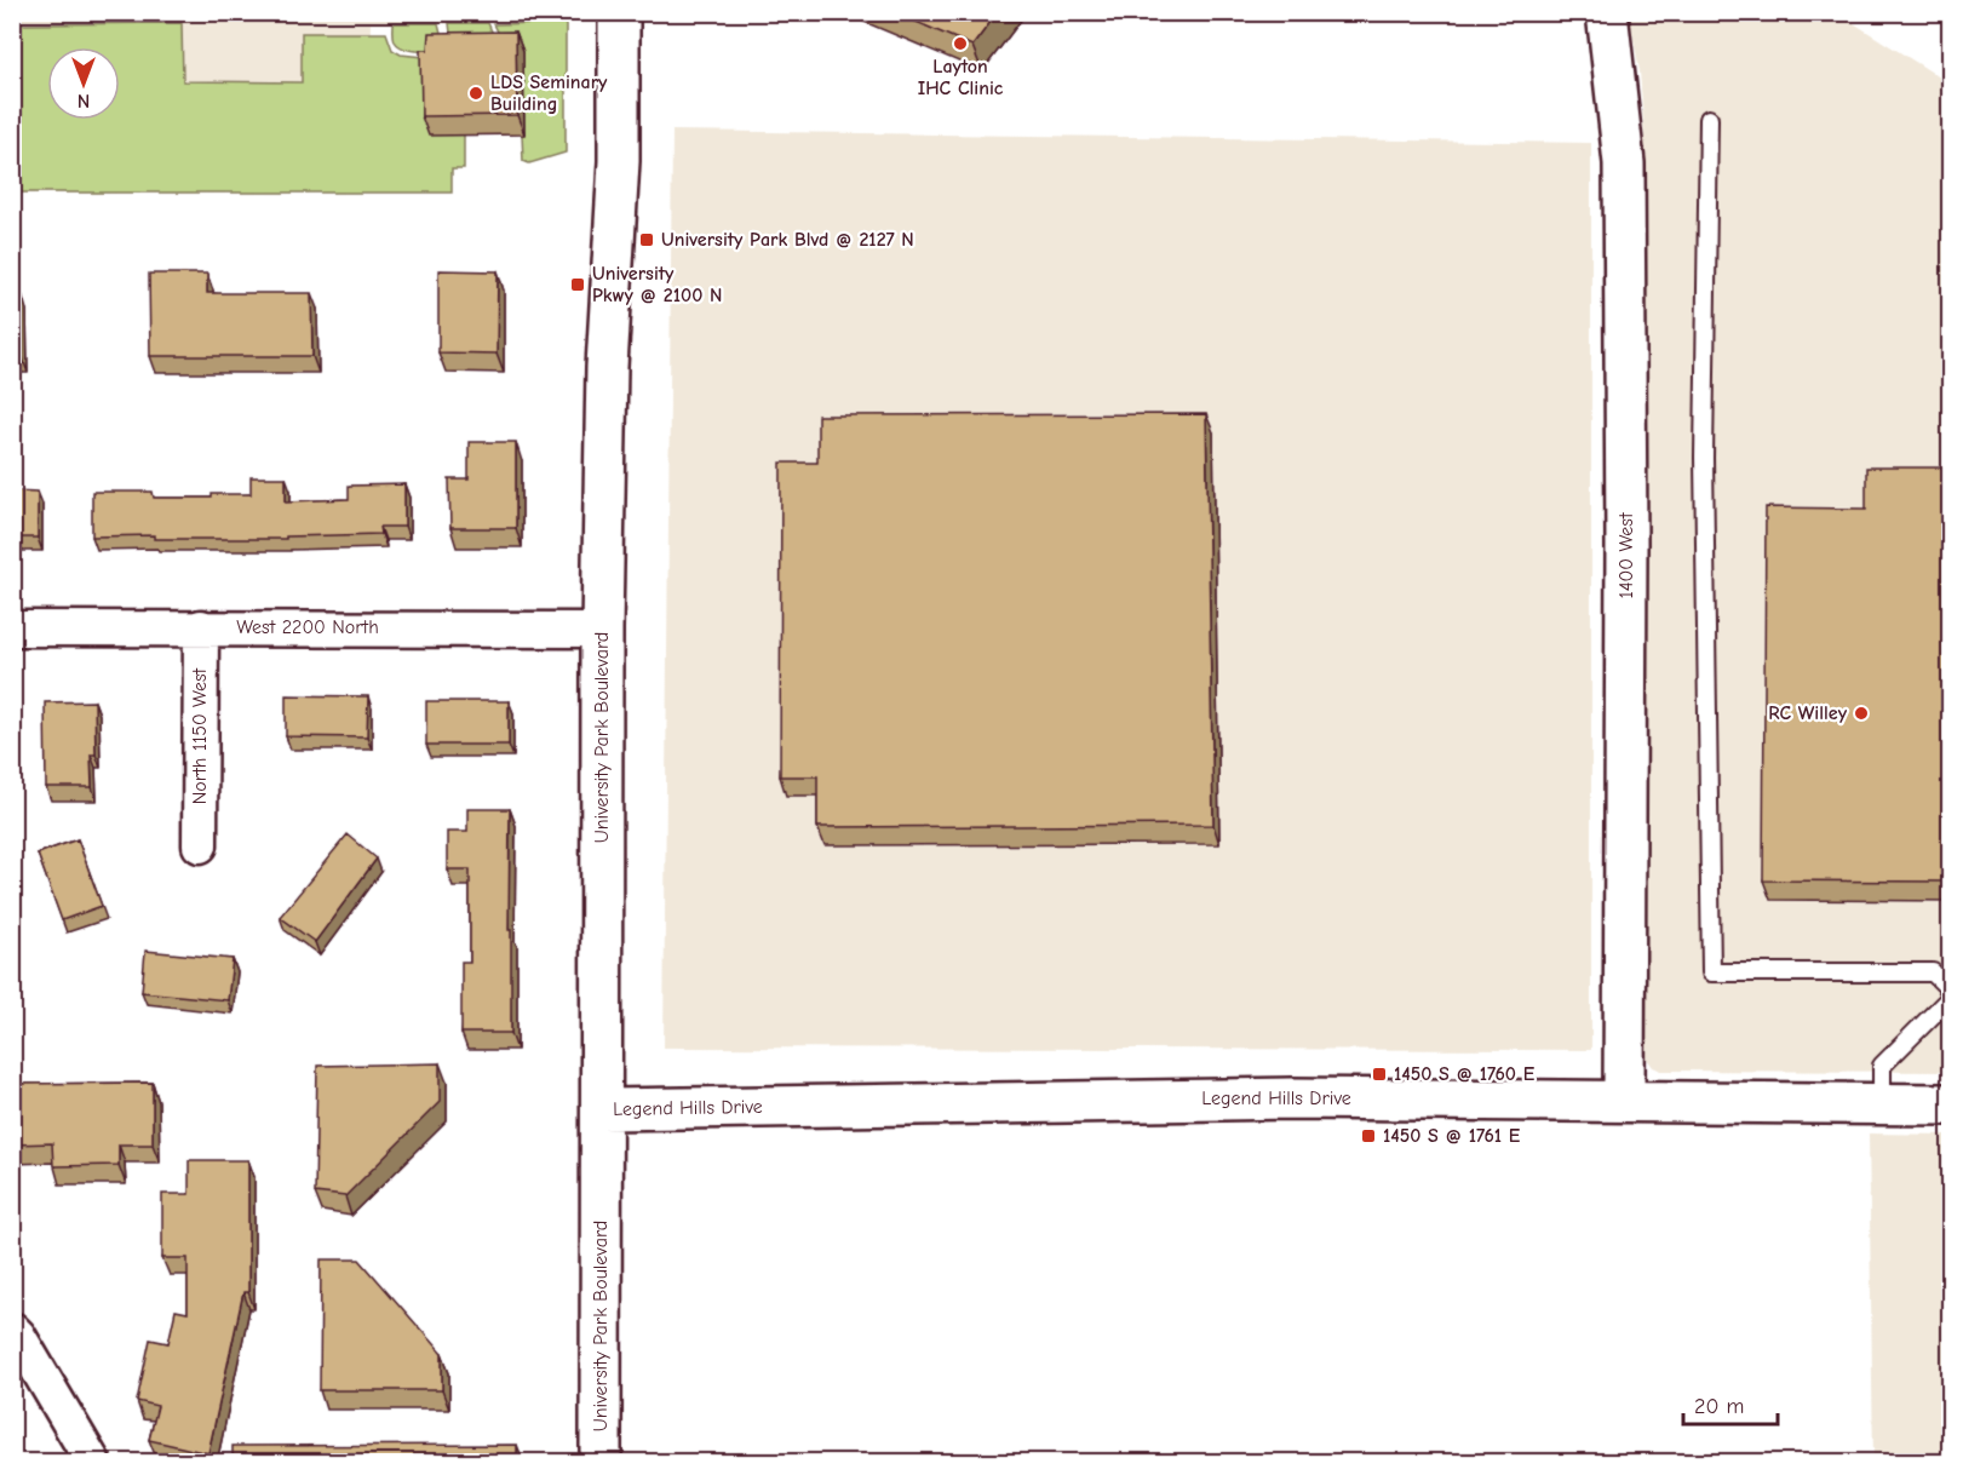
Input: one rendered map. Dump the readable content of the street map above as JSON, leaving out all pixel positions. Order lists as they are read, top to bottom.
{
  "streets": {
    "street": [
      "1400 West",
      "West 2200 North",
      "North 1150 West",
      "University Park Boulevard",
      "Legend Hills Drive"
    ]
  },
  "crossings": [
    ["1400 West", "Legend Hills Drive"],
    ["West 2200 North", "North 1150 West"],
    ["West 2200 North", "University Park Boulevard"],
    ["University Park Boulevard", "Legend Hills Drive"]
  ],
  "places": {
    "other": ["Layton IHC Clinic", "LDS Seminary Building", "RC Willey"],
    "transit": [
      "University Park Blvd @ 2127 N",
      "University Pkwy @ 2100 N",
      "1450 S @ 1760 E",
      "1450 S @ 1761 E"
    ]
  },
  "scale_bar": "20 m",
  "north": "bottom"
}
